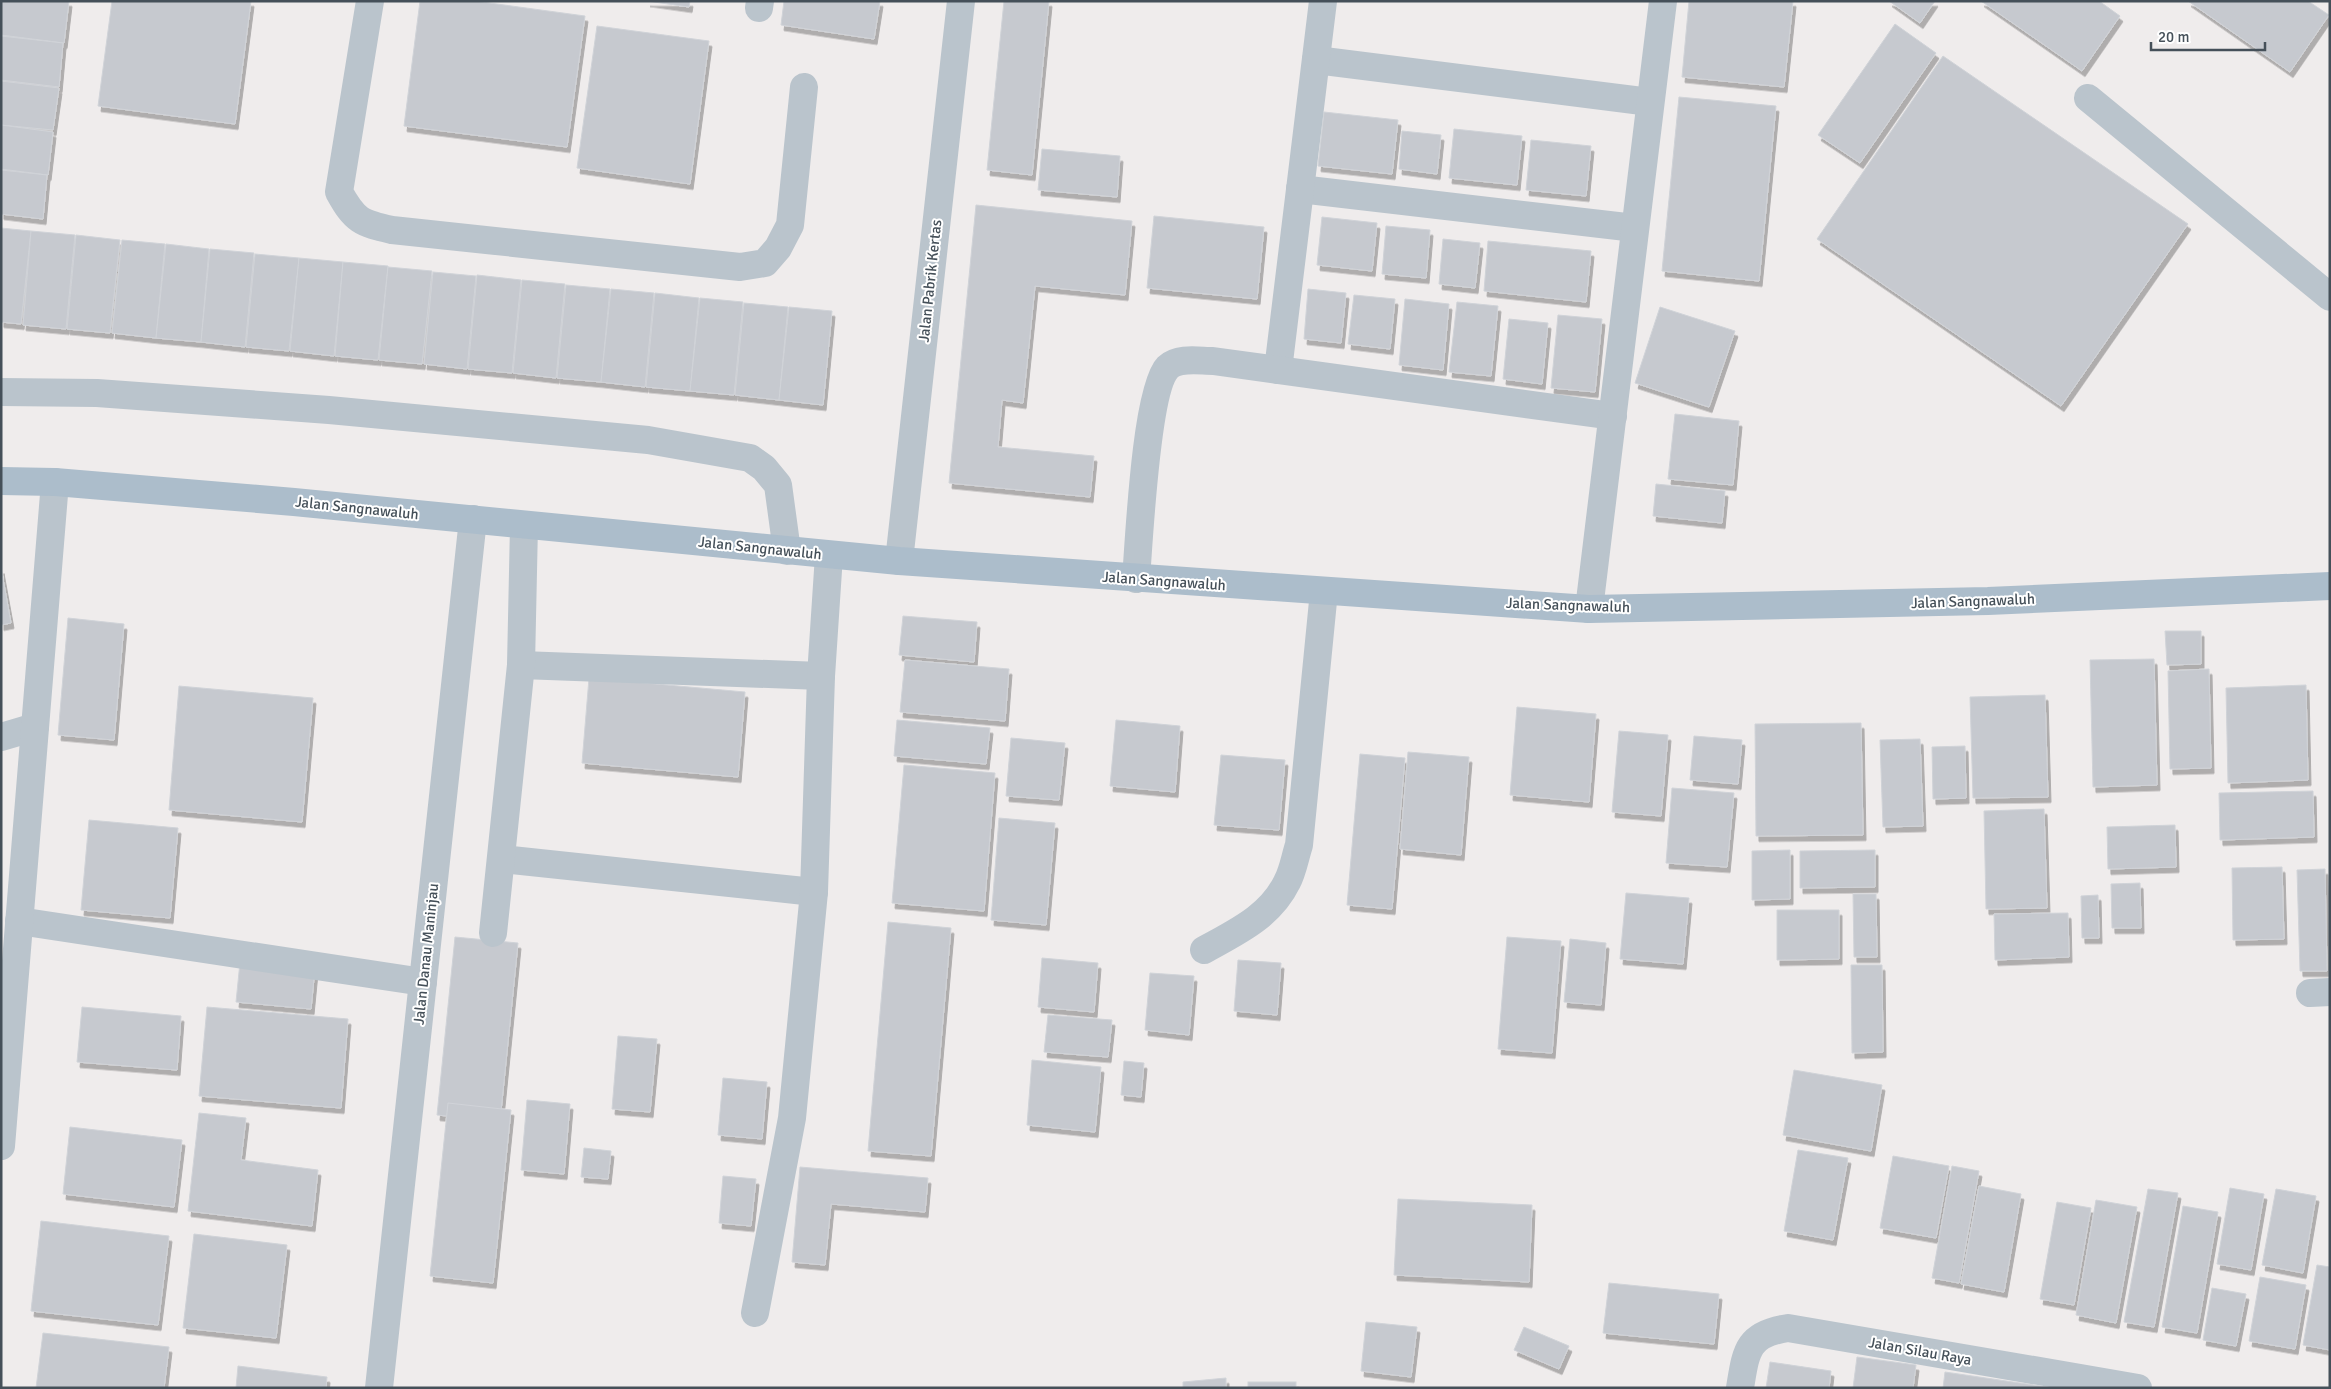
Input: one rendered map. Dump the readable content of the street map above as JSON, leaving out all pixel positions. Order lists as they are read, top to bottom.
{
  "streets": {
    "main road": ["Jalan Sangnawaluh"],
    "street": ["Jalan Pabrik Kertas", "Jalan Danau Maninjau", "Jalan Silau Raya"]
  },
  "crossings": [
    ["Jalan Pabrik Kertas", "Jalan Sangnawaluh"],
    ["Jalan Sangnawaluh", "Jalan Danau Maninjau"]
  ],
  "scale_bar": "20 m"
}
